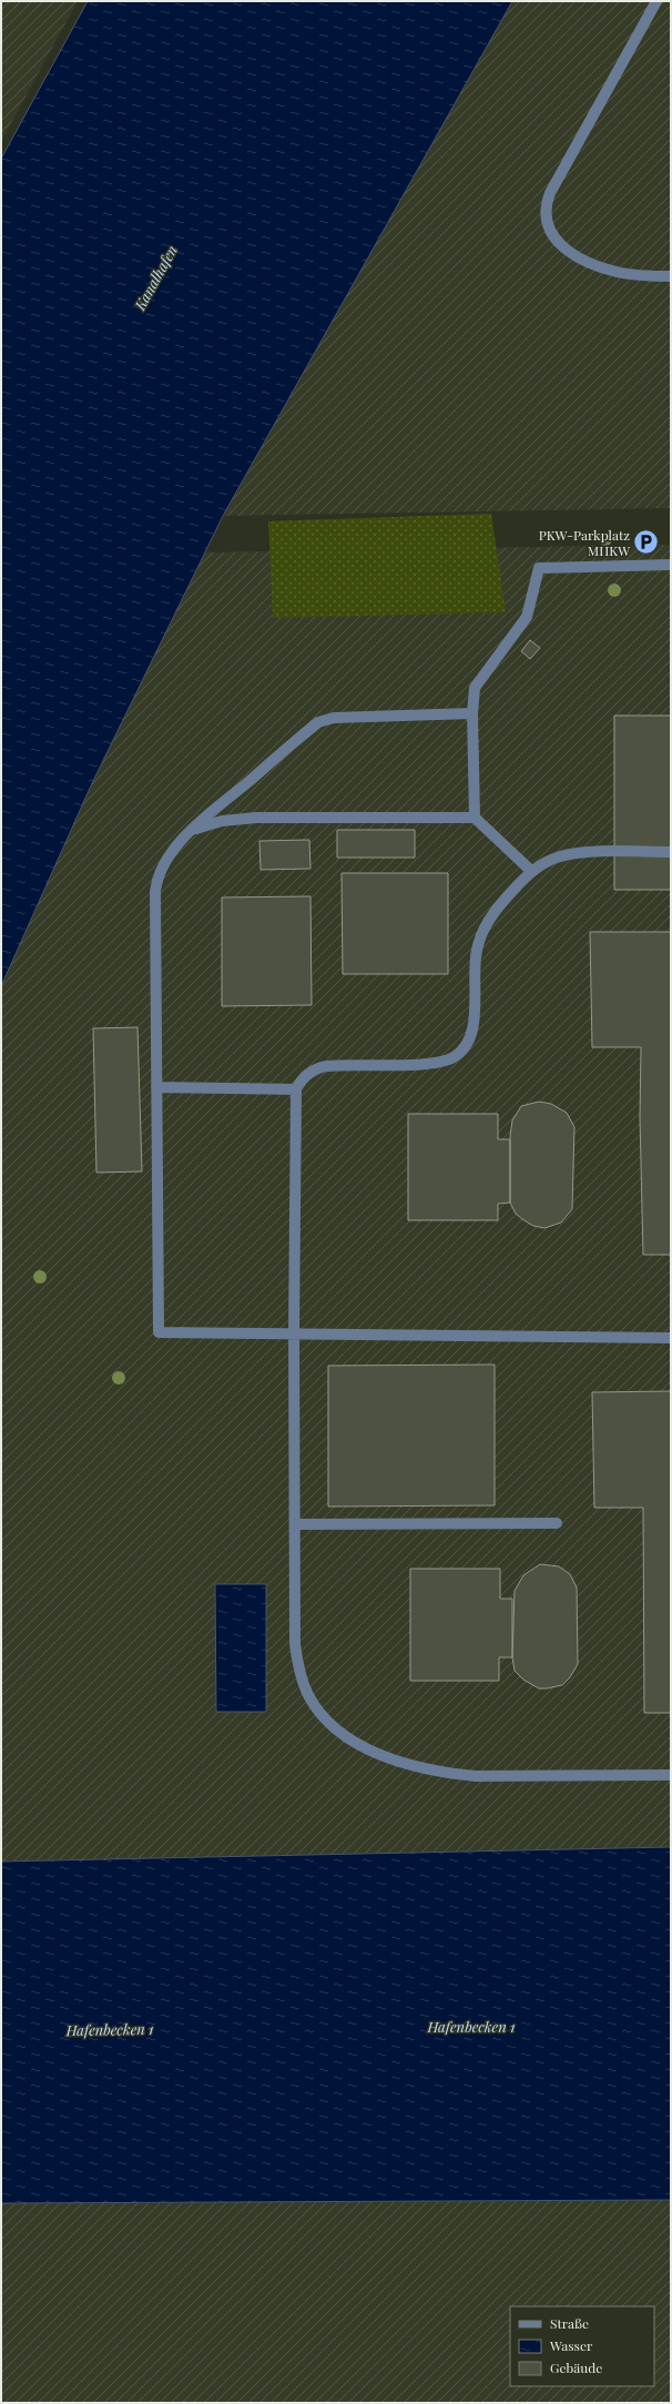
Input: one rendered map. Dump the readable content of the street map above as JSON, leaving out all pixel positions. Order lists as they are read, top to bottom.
{
  "water": ["Kanalhafen", "Hafenbecken 1"],
  "places": {
    "parking": ["PKW-Parkplatz MHKW"]
  },
  "legend": ["Straße", "Wasser", "Gebäude"]
}
